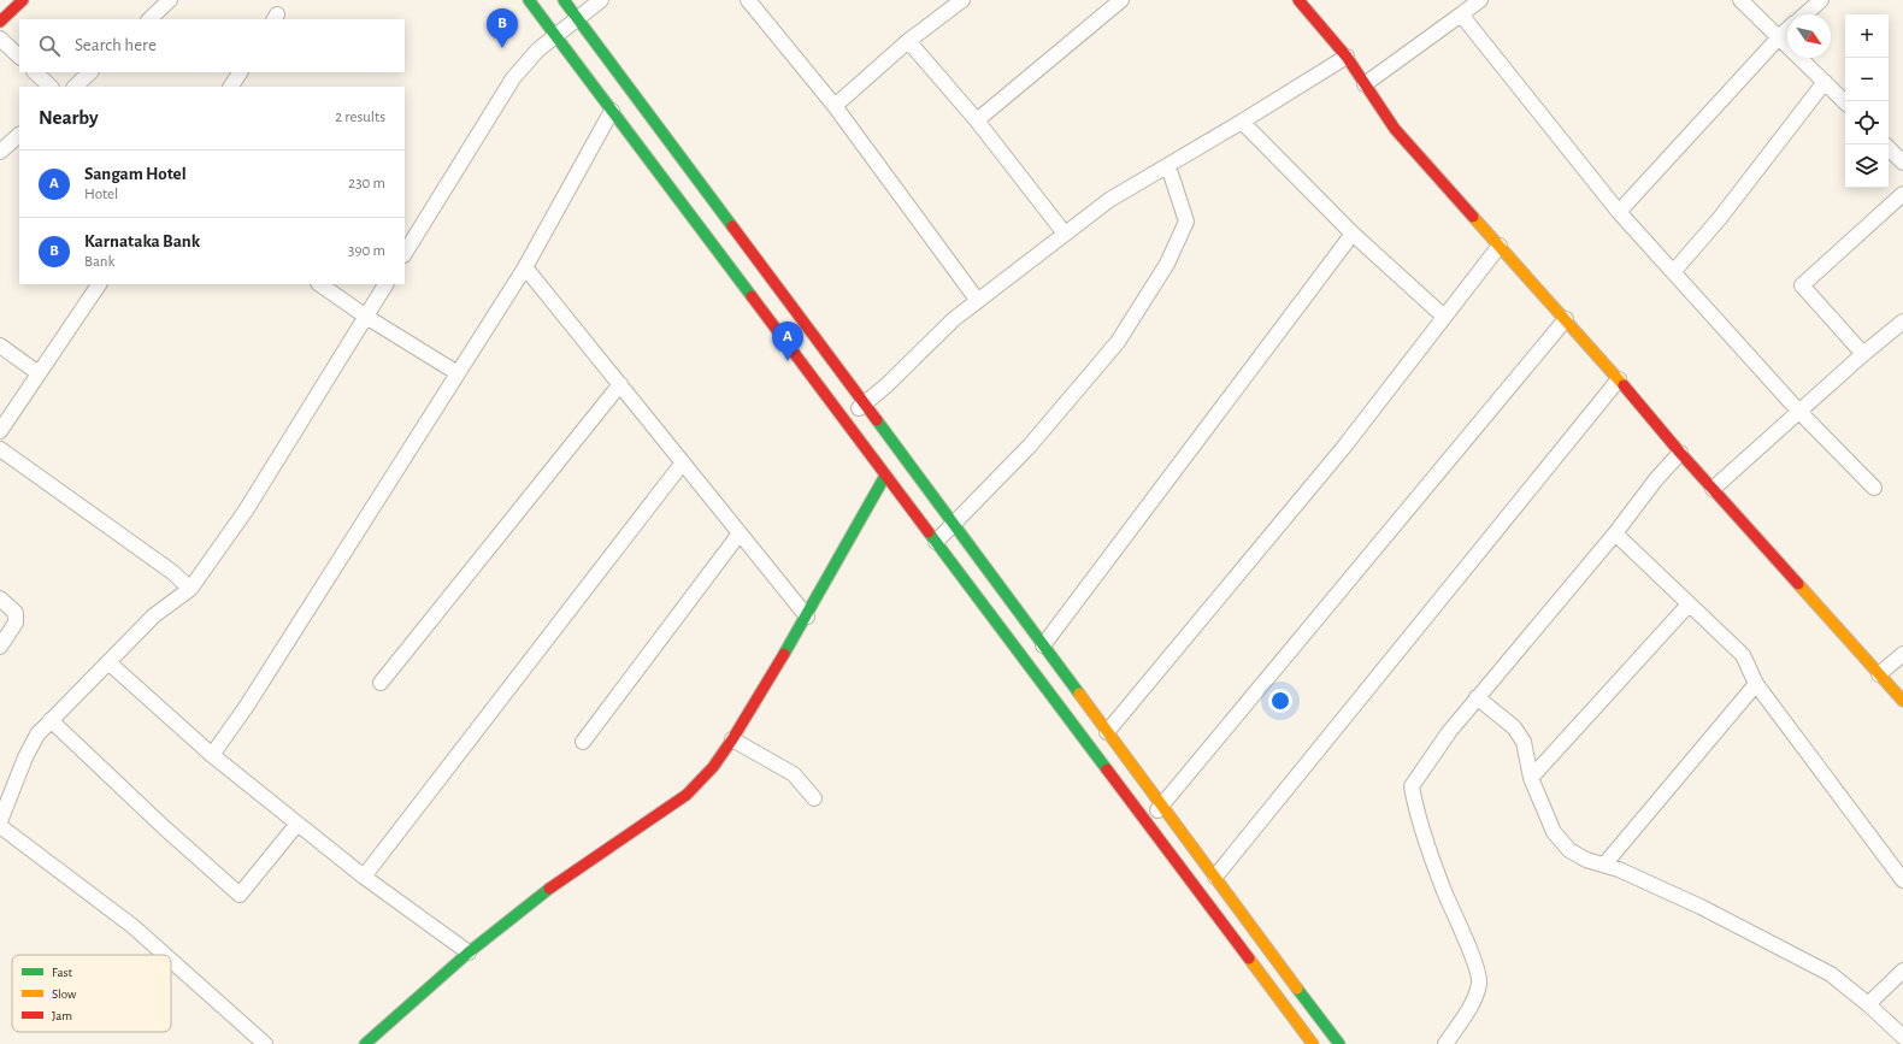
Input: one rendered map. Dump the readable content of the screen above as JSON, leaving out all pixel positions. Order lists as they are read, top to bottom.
{
  "legend": ["Fast", "Slow", "Jam"],
  "north": "bottom right",
  "page": {
    "pins": ["B", "A"],
    "map_buttons": ["+", "−"],
    "search": "Search here",
    "heading": ["Nearby", "2 results"],
    "list": [
      {
        "mark": "A",
        "name": "Sangam Hotel",
        "note": "Hotel",
        "value": "230 m"
      },
      {
        "mark": "B",
        "name": "Karnataka Bank",
        "note": "Bank",
        "value": "390 m"
      }
    ]
  }
}
